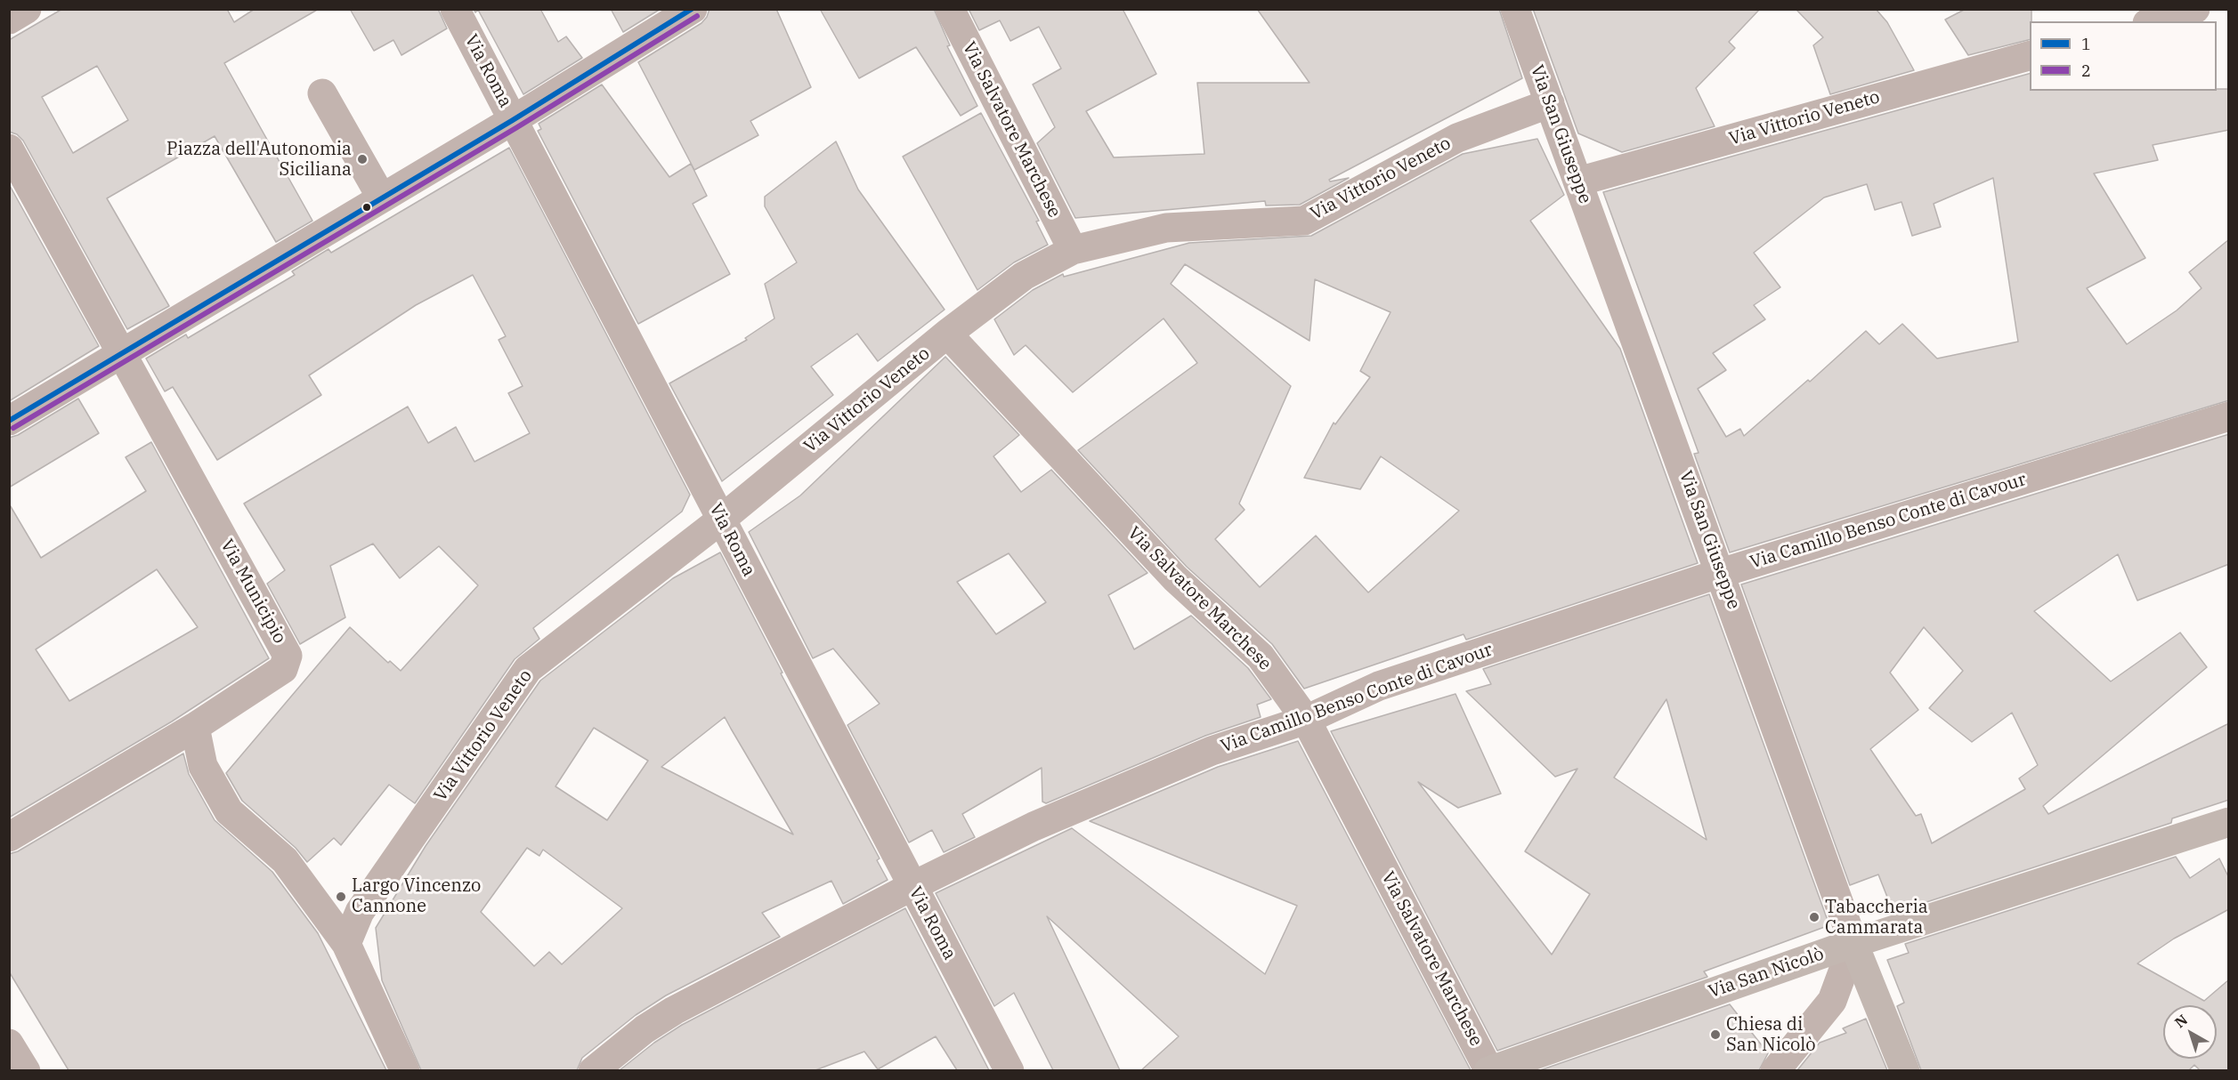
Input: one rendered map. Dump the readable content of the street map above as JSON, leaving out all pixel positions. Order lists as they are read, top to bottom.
{
  "streets": {
    "main road": ["Via San Giuseppe", "Via San Nicolò"],
    "street": [
      "Via Roma",
      "Via Vittorio Veneto",
      "Via Salvatore Marchese",
      "Via Camillo Benso Conte di Cavour",
      "Via Municipio"
    ]
  },
  "crossings": [
    ["Via Roma", "Via Vittorio Veneto"],
    ["Via Roma", "Via Camillo Benso Conte di Cavour"],
    ["Via Vittorio Veneto", "Via Salvatore Marchese"],
    ["Via Vittorio Veneto", "Via San Giuseppe"],
    ["Via Salvatore Marchese", "Via Camillo Benso Conte di Cavour"],
    ["Via Salvatore Marchese", "Via San Nicolò"],
    ["Via San Giuseppe", "Via Camillo Benso Conte di Cavour"],
    ["Via San Giuseppe", "Via San Nicolò"]
  ],
  "places": [
    "Piazza dell'Autonomia Siciliana",
    "Largo Vincenzo Cannone",
    "Tabaccheria Cammarata",
    "Chiesa di San Nicolò"
  ],
  "lines": ["transit line 1", "transit line 2"],
  "legend": ["1", "2"],
  "north": "top left"
}
